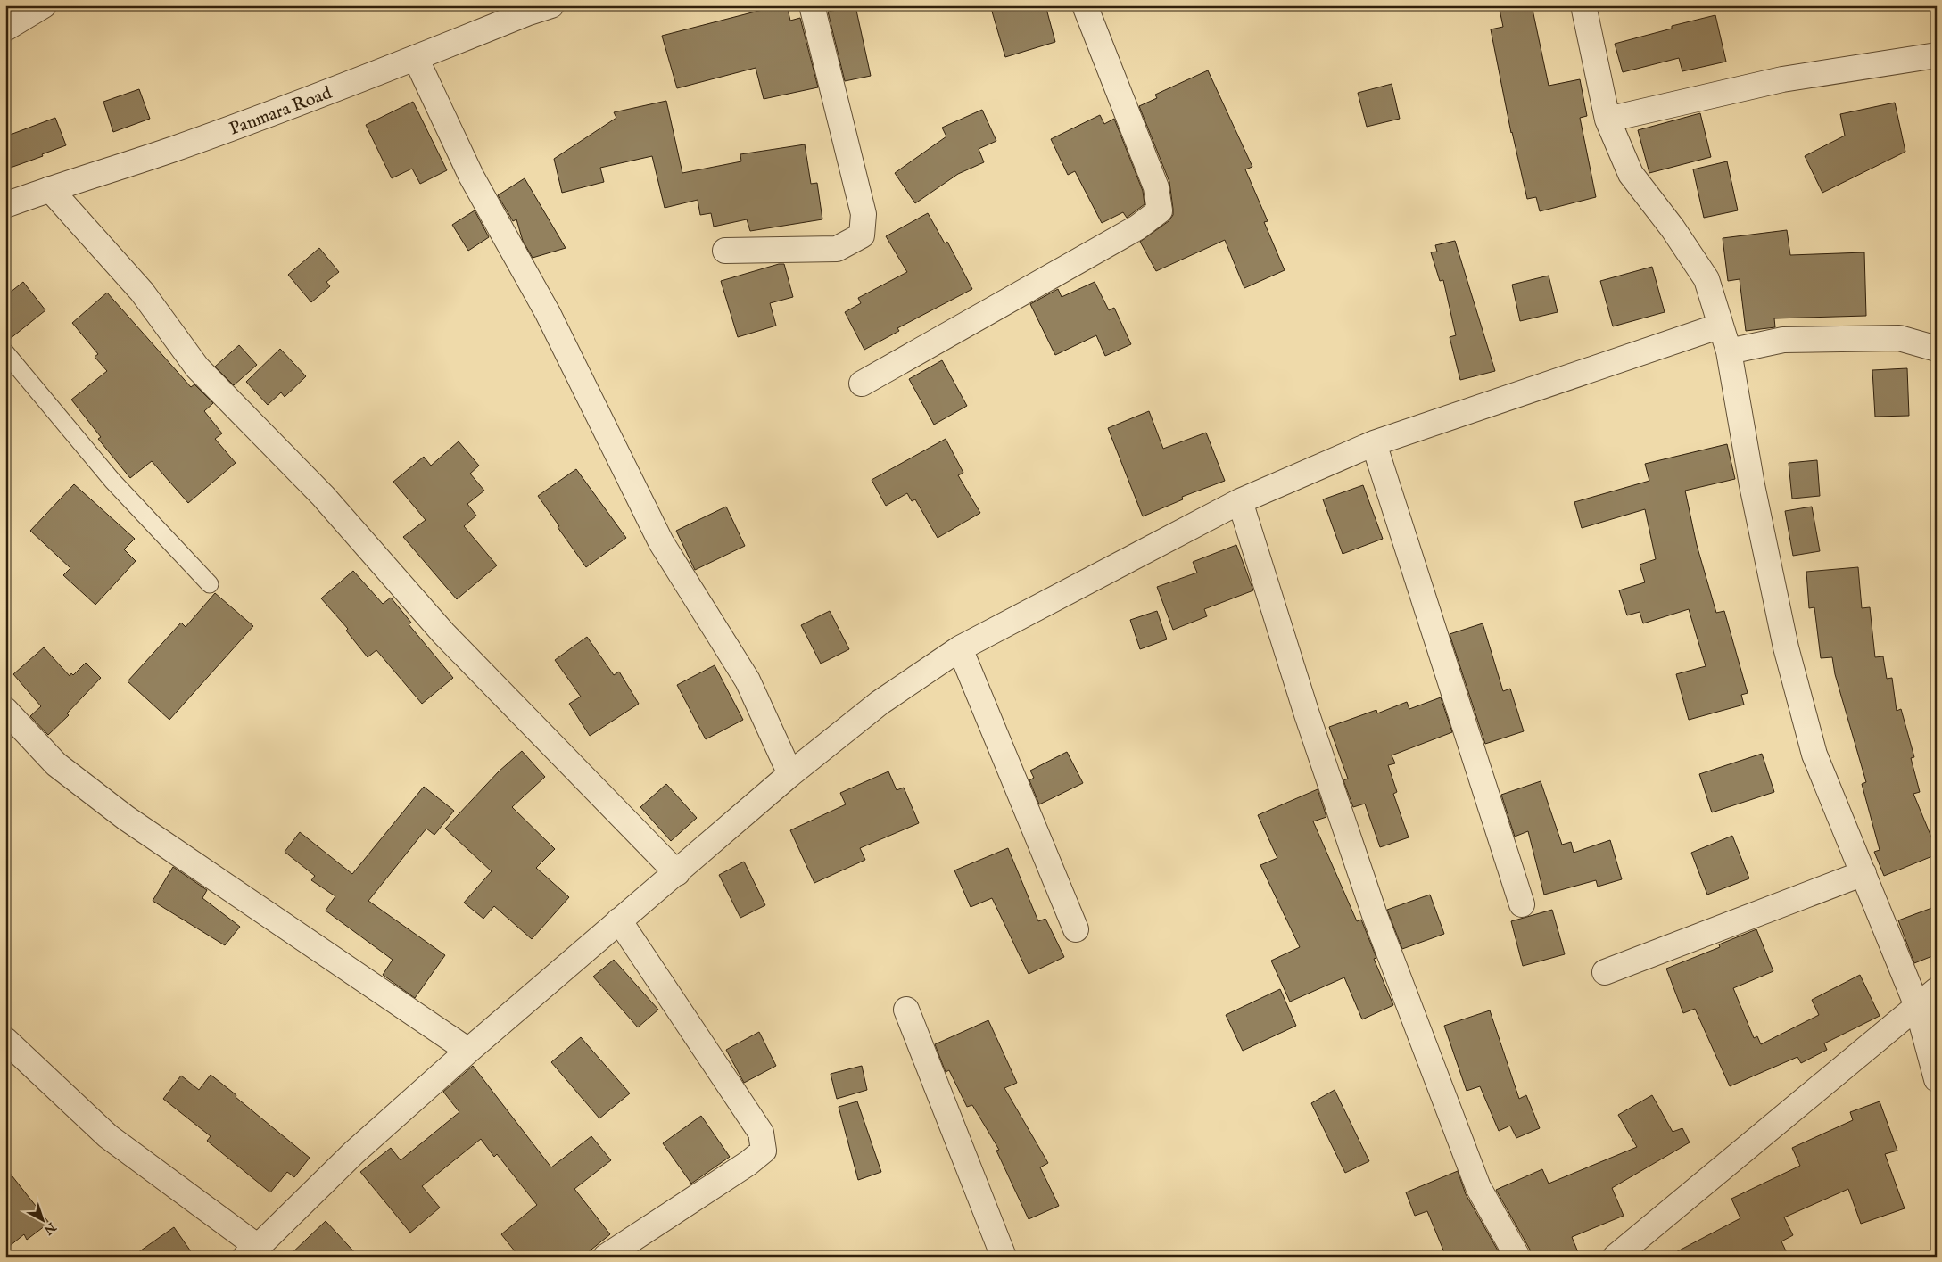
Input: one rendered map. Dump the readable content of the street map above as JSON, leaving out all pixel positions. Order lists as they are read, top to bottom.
{
  "streets": {
    "street": ["Panmara Road"]
  },
  "north": "bottom right"
}
